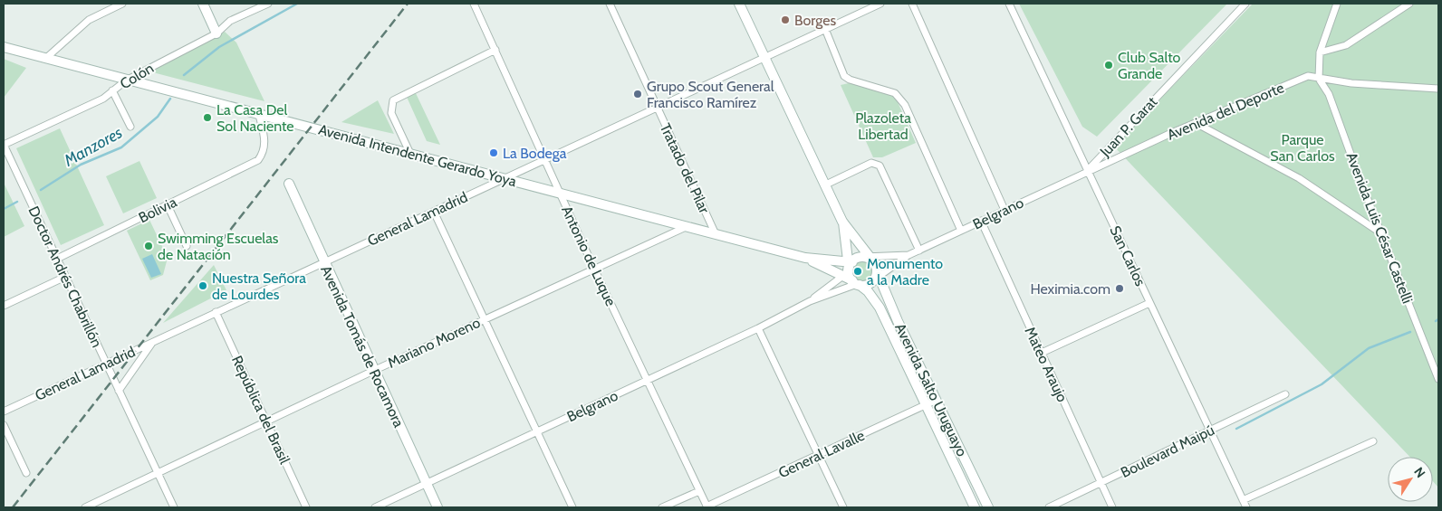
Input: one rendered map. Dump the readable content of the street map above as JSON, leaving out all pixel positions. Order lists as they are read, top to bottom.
{
  "streets": {
    "main road": ["Avenida Intendente Gerardo Yoya", "Avenida Tomás de Rocamora", "Avenida Salto Uruguayo"],
    "street": [
      "Colón",
      "Avenida del Deporte",
      "Juan P. Garat",
      "Tratado del Pilar",
      "Bolivia",
      "Belgrano",
      "General Lamadrid",
      "Avenida Luis César Castelli",
      "Antonio de Luque",
      "San Carlos",
      "Doctor Andrés Chabrillón",
      "Mariano Moreno",
      "Mateo Araujo",
      "República del Brasil",
      "Boulevard Maipú",
      "General Lavalle"
    ]
  },
  "crossings": [
    ["Colón", "Avenida Intendente Gerardo Yoya"],
    ["Colón", "Doctor Andrés Chabrillón"],
    ["Avenida del Deporte", "Juan P. Garat"],
    ["Avenida del Deporte", "Belgrano"],
    ["Avenida del Deporte", "Avenida Luis César Castelli"],
    ["Avenida del Deporte", "San Carlos"],
    ["Juan P. Garat", "Belgrano"],
    ["Juan P. Garat", "San Carlos"],
    ["Avenida Intendente Gerardo Yoya", "Tratado del Pilar"],
    ["Avenida Intendente Gerardo Yoya", "Bolivia"],
    ["Avenida Intendente Gerardo Yoya", "Belgrano"],
    ["Avenida Intendente Gerardo Yoya", "General Lamadrid"],
    ["Avenida Intendente Gerardo Yoya", "Antonio de Luque"],
    ["Avenida Intendente Gerardo Yoya", "Mariano Moreno"],
    ["Avenida Intendente Gerardo Yoya", "Avenida Salto Uruguayo"],
    ["Tratado del Pilar", "General Lamadrid"],
    ["Bolivia", "Doctor Andrés Chabrillón"],
    ["Belgrano", "Antonio de Luque"],
    ["Belgrano", "San Carlos"],
    ["Belgrano", "Avenida Tomás de Rocamora"],
    ["Belgrano", "Mateo Araujo"],
    ["Belgrano", "Avenida Salto Uruguayo"],
    ["General Lamadrid", "Antonio de Luque"],
    ["General Lamadrid", "Doctor Andrés Chabrillón"],
    ["General Lamadrid", "Avenida Tomás de Rocamora"],
    ["General Lamadrid", "República del Brasil"],
    ["Antonio de Luque", "Mariano Moreno"],
    ["Antonio de Luque", "General Lavalle"],
    ["San Carlos", "Boulevard Maipú"],
    ["Doctor Andrés Chabrillón", "Mariano Moreno"],
    ["Mariano Moreno", "Avenida Tomás de Rocamora"],
    ["Mariano Moreno", "República del Brasil"],
    ["Mateo Araujo", "Boulevard Maipú"],
    ["Avenida Salto Uruguayo", "General Lavalle"]
  ],
  "water": ["Manzores"],
  "parks": ["Plazoleta Libertad", "Parque San Carlos"],
  "places": [
    "Borges",
    "Club Salto Grande",
    "Grupo Scout General Francisco Ramírez",
    "La Casa Del Sol Naciente",
    "La Bodega",
    "Swimming Escuelas de Natación",
    "Monumento a la Madre",
    "Nuestra Señora de Lourdes",
    "Heximia.com"
  ],
  "north": "top right"
}
